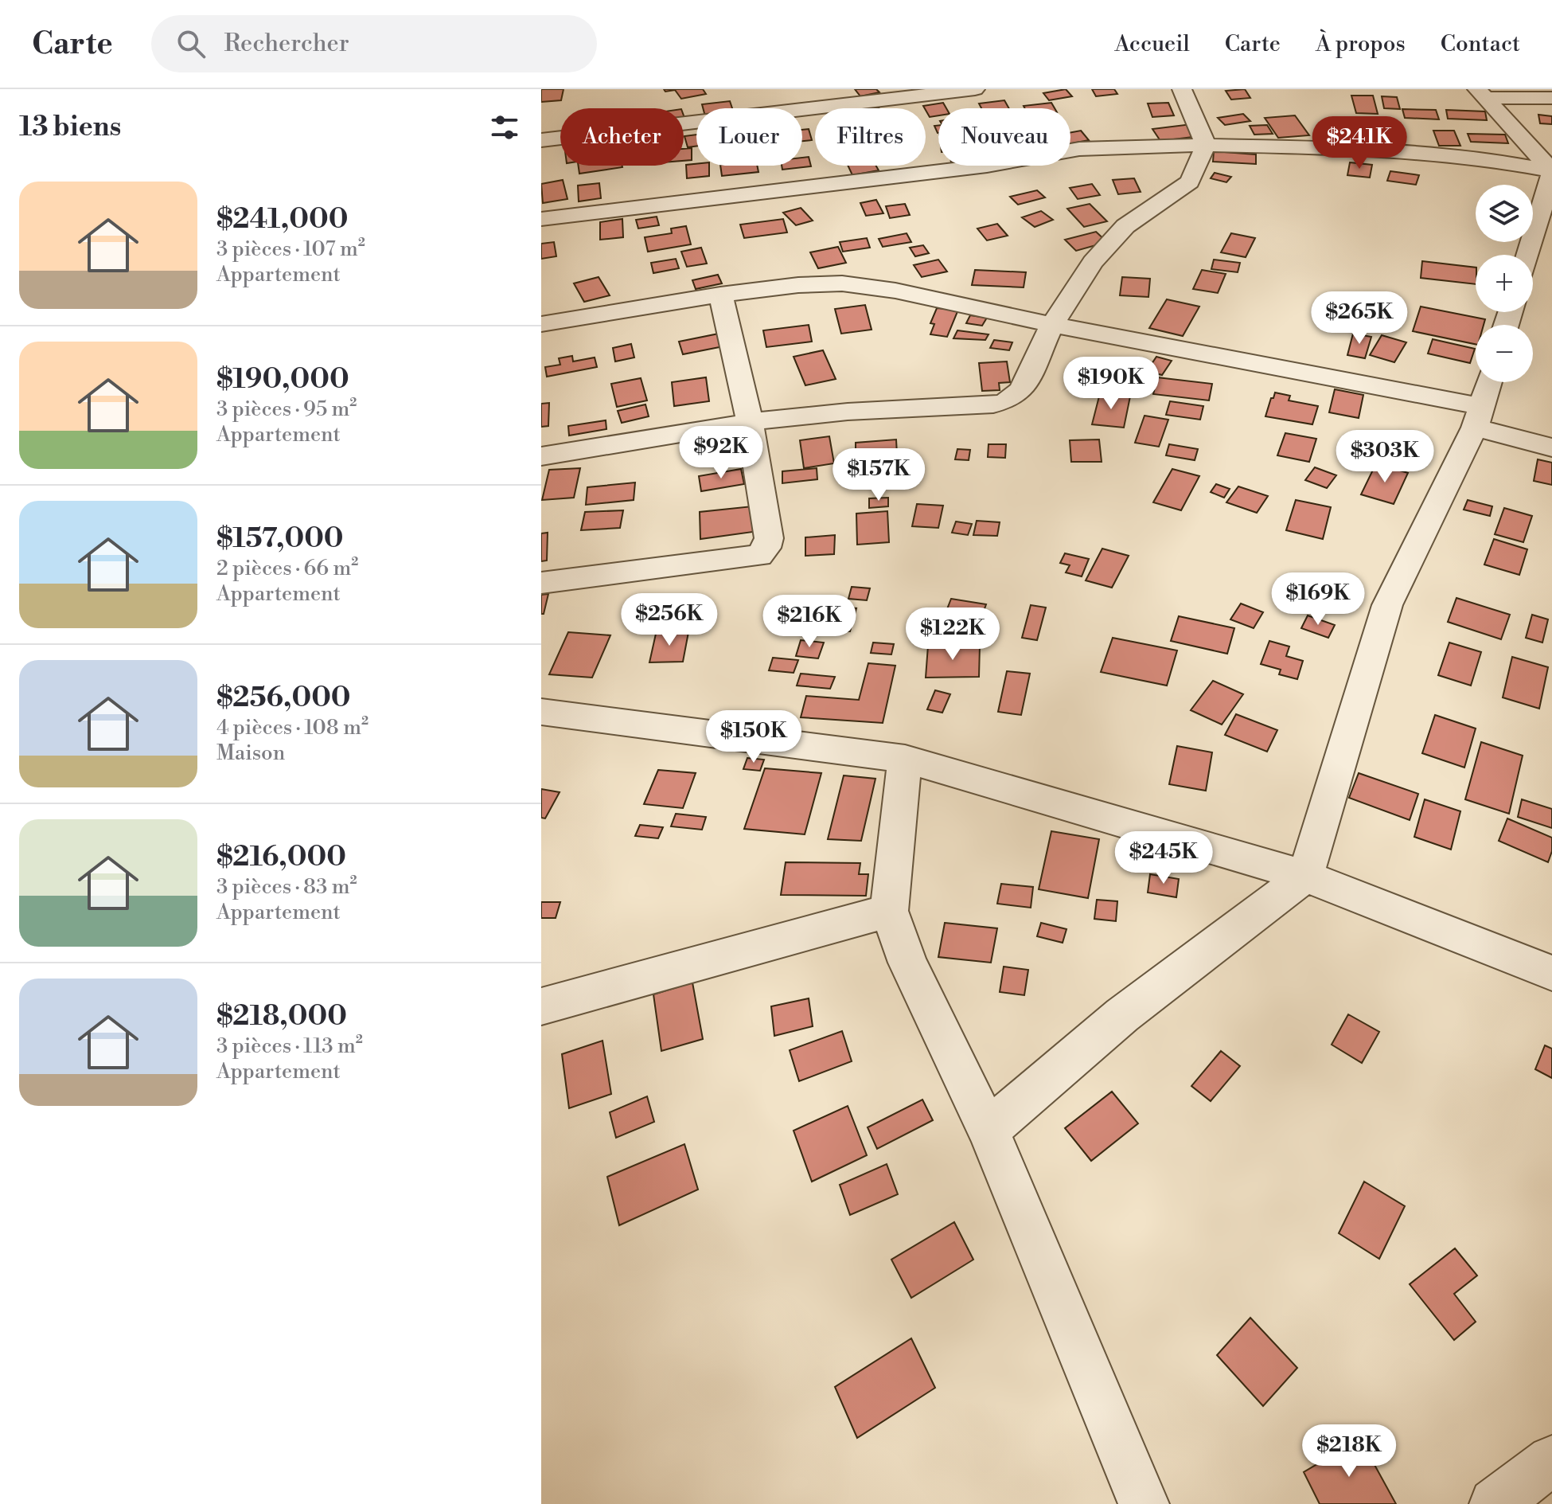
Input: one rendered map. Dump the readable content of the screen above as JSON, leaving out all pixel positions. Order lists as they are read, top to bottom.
{
  "page": {
    "header": "Carte",
    "search": "Rechercher",
    "nav": [
      "Accueil",
      "Carte",
      "À propos",
      "Contact"
    ],
    "heading": "13 biens",
    "chip": [
      "Acheter",
      "Louer",
      "Filtres",
      "Nouveau"
    ],
    "price": [
      "$241K",
      "$265K",
      "$190K",
      "$92K",
      "$303K",
      "$157K",
      "$169K",
      "$256K",
      "$216K",
      "$122K",
      "$150K",
      "$245K",
      "$218K"
    ],
    "list": [
      {
        "name": "$241,000",
        "note": "3 pièces · 107 m² · Appartement"
      },
      {
        "name": "$190,000",
        "note": "3 pièces · 95 m² · Appartement"
      },
      {
        "name": "$157,000",
        "note": "2 pièces · 66 m² · Appartement"
      },
      {
        "name": "$256,000",
        "note": "4 pièces · 108 m² · Maison"
      },
      {
        "name": "$216,000",
        "note": "3 pièces · 83 m² · Appartement"
      },
      {
        "name": "$218,000",
        "note": "3 pièces · 113 m² · Appartement"
      }
    ],
    "map_buttons": ["+", "−"]
  }
}
